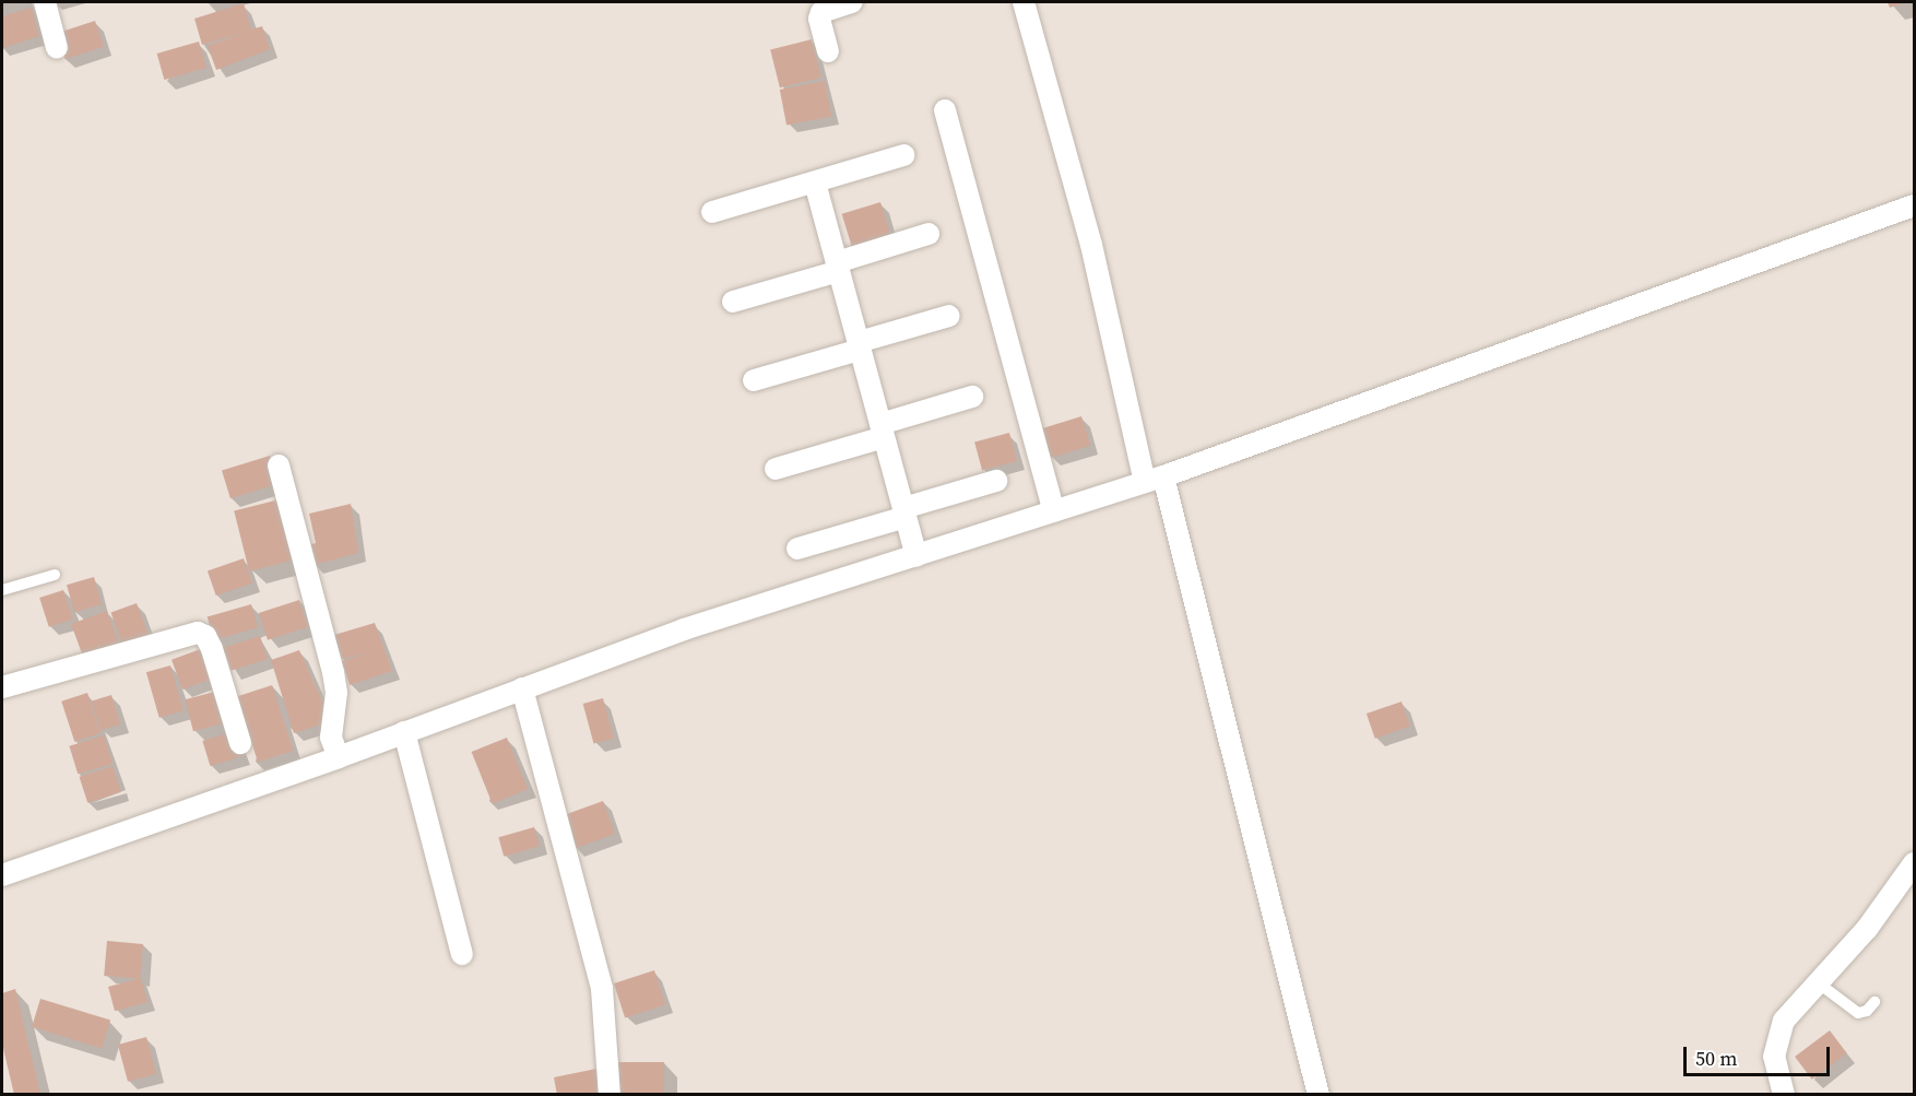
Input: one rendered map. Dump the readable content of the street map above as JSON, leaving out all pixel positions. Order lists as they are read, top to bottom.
{
  "scale_bar": "50 m"
}
